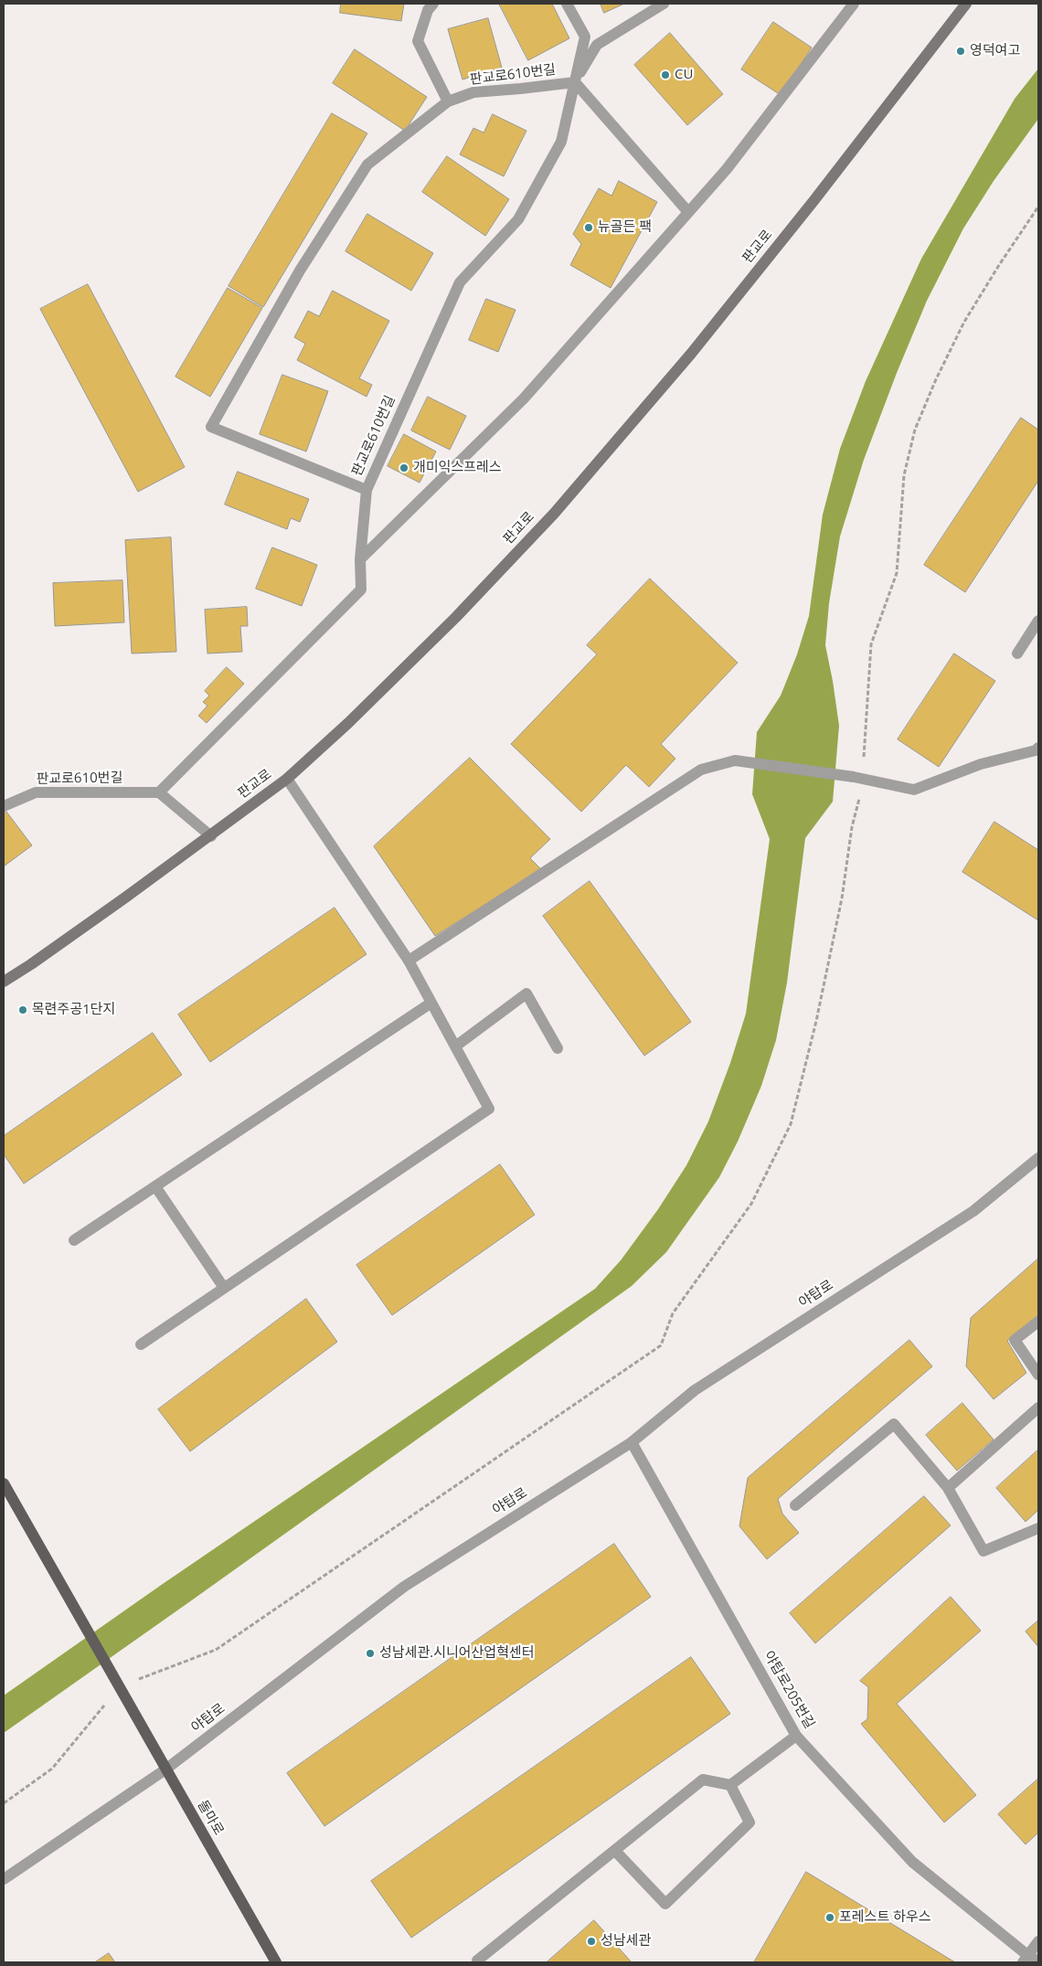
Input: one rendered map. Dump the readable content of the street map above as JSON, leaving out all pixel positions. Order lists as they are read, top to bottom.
{
  "streets": {
    "main road": ["판교로", "돌마로"],
    "street": ["판교로610번길", "야탑로", "야탑로205번길"]
  },
  "crossings": [
    ["야탑로", "야탑로205번길"],
    ["야탑로", "돌마로"]
  ],
  "places": [
    "영덕여고",
    "CU",
    "뉴골든 팩",
    "개미익스프레스",
    "목련주공1단지",
    "성남세관.시니어산업혁센터",
    "포레스트 하우스",
    "성남세관"
  ]
}
